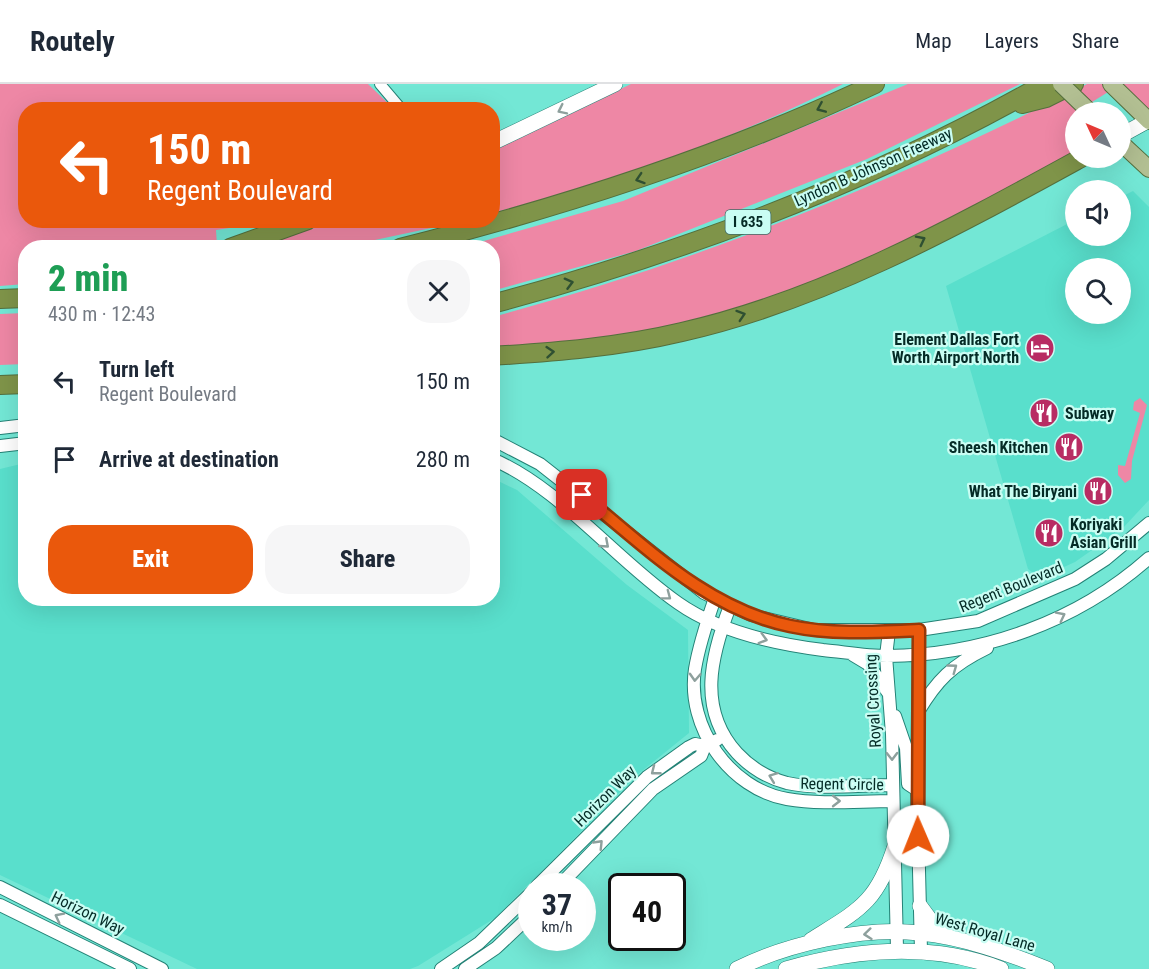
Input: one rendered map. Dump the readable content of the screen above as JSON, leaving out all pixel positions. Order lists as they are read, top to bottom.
{
  "streets": {
    "highway": ["Lyndon B Johnson Freeway", "I 635"],
    "main road": ["West Royal Lane"],
    "street": [
      "Regent Boulevard",
      "Royal Crossing",
      "Regent Circle",
      "Horizon Way"
    ]
  },
  "crossings": [
    ["Regent Boulevard", "Royal Crossing"],
    ["Regent Boulevard", "Regent Circle"],
    ["Royal Crossing", "Regent Circle"],
    ["Royal Crossing", "West Royal Lane"],
    ["Regent Circle", "Horizon Way"]
  ],
  "places": {
    "hotel": ["Element Dallas Fort Worth Airport North"],
    "restaurant": [
      "Subway",
      "Sheesh Kitchen",
      "What The Biryani",
      "Koriyaki Asian Grill"
    ]
  },
  "north": "top left",
  "page": {
    "header": "Routely",
    "nav": ["Map", "Layers", "Share"],
    "turn": ["150 m", "Regent Boulevard"],
    "heading": ["2 min", "430 m · 12:43"],
    "list": [
      {
        "name": "Turn left",
        "note": "Regent Boulevard",
        "value": "150 m"
      },
      {
        "name": "Arrive at destination",
        "value": "280 m"
      }
    ],
    "buttons": ["Exit", "Share"],
    "speed": "37 km/h",
    "limit": "40"
  }
}
